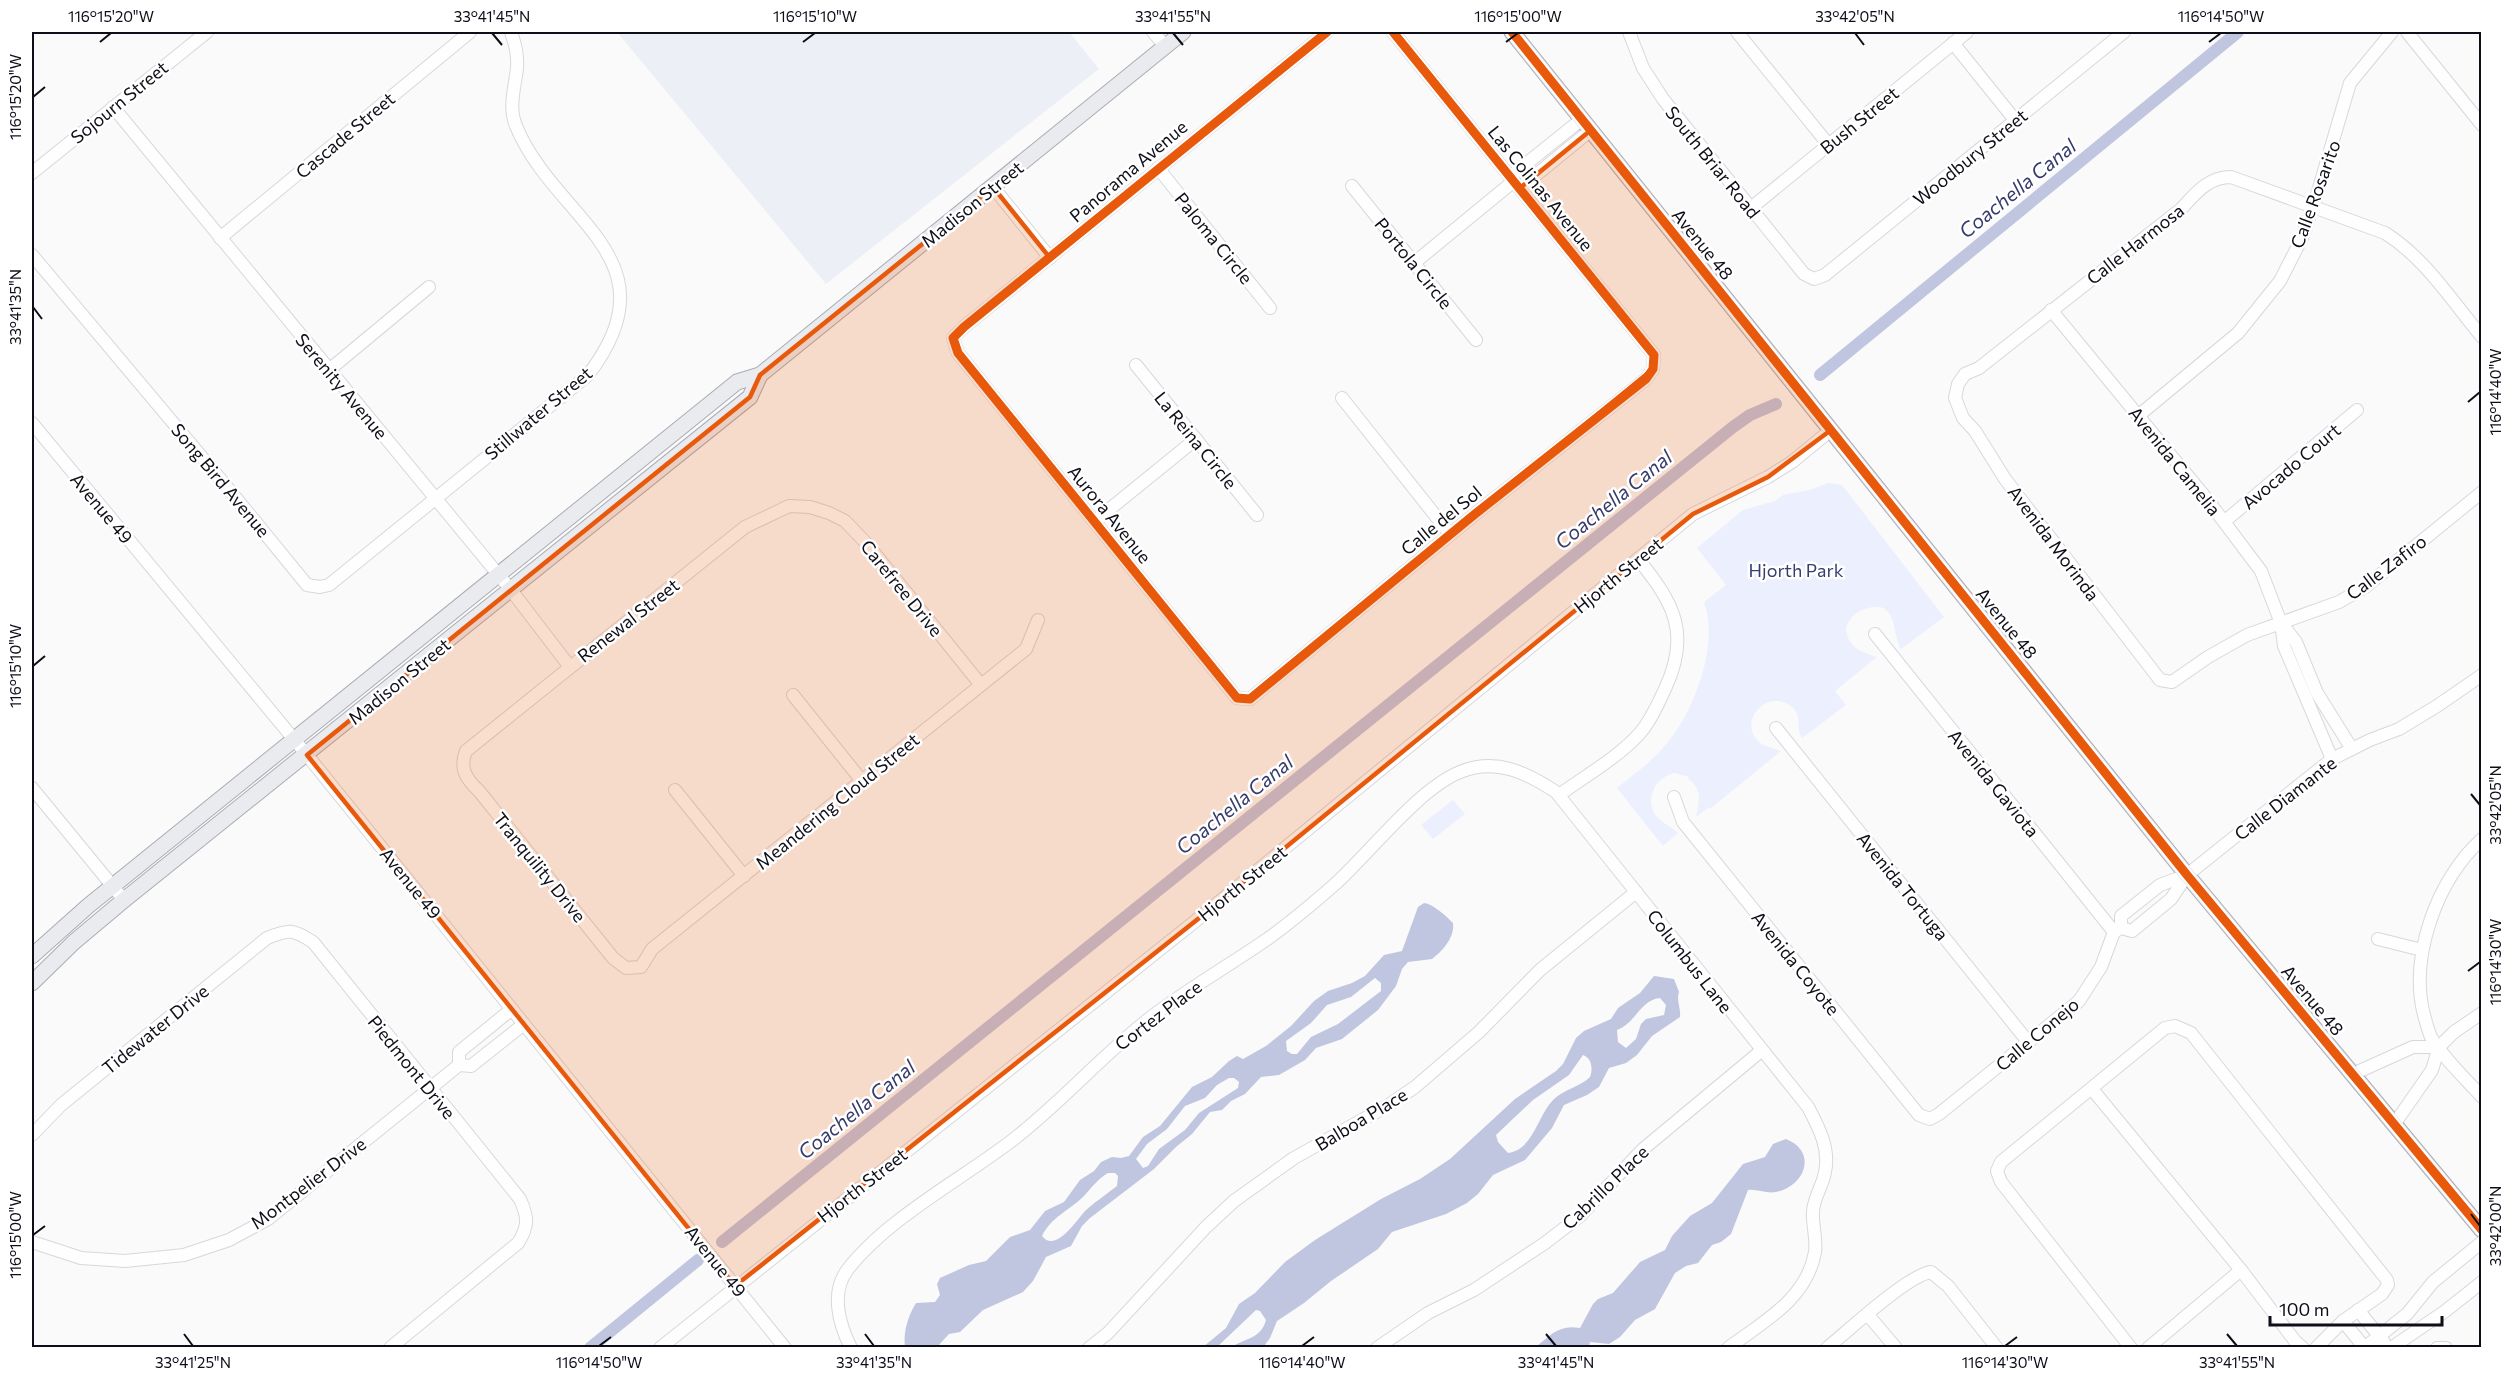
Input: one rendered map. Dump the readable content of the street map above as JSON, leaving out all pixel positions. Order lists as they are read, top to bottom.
{
  "streets": {
    "main road": ["Madison Street", "Avenue 48"],
    "street": [
      "Sojourn Street",
      "Bush Street",
      "Cascade Street",
      "Woodbury Street",
      "South Briar Road",
      "Panorama Avenue",
      "Las Colinas Avenue",
      "Calle Rosarito",
      "Paloma Circle",
      "Calle Harmosa",
      "Portola Circle",
      "Serenity Avenue",
      "Stillwater Street",
      "La Reina Circle",
      "Avenida Camelia",
      "Avocado Court",
      "Song Bird Avenue",
      "Avenue 49",
      "Aurora Avenue",
      "Calle del Sol",
      "Avenida Morinda",
      "Calle Zafiro",
      "Hjorth Street",
      "Carefree Drive",
      "Renewal Street",
      "Avenida Gaviota",
      "Calle Diamante",
      "Meandering Cloud Street",
      "Tranquility Drive",
      "Avenida Tortuga",
      "Columbus Lane",
      "Avenida Coyote",
      "Cortez Place",
      "Tidewater Drive",
      "Calle Conejo",
      "Piedmont Drive",
      "Balboa Place",
      "Montpelier Drive",
      "Cabrillo Place"
    ]
  },
  "crossings": [
    ["Sojourn Street", "Serenity Avenue"],
    ["Bush Street", "South Briar Road"],
    ["Cascade Street", "Serenity Avenue"],
    ["Woodbury Street", "South Briar Road"],
    ["Panorama Avenue", "Paloma Circle"],
    ["Panorama Avenue", "Aurora Avenue"],
    ["Las Colinas Avenue", "Calle del Sol"],
    ["Calle Rosarito", "Calle Harmosa"],
    ["Calle Rosarito", "Avenida Camelia"],
    ["Madison Street", "Serenity Avenue"],
    ["Madison Street", "Avenue 49"],
    ["Avenue 48", "Hjorth Street"],
    ["Avenue 48", "Calle Diamante"],
    ["Avenue 48", "Calle Conejo"],
    ["Calle Harmosa", "Avenida Camelia"],
    ["Calle Harmosa", "Avenida Morinda"],
    ["Serenity Avenue", "Stillwater Street"],
    ["Serenity Avenue", "Song Bird Avenue"],
    ["Serenity Avenue", "Renewal Street"],
    ["Stillwater Street", "Song Bird Avenue"],
    ["Avenida Camelia", "Avocado Court"],
    ["Avenida Camelia", "Avenida Morinda"],
    ["Avenida Camelia", "Calle Zafiro"],
    ["Avenida Camelia", "Calle Diamante"],
    ["Avenue 49", "Hjorth Street"],
    ["Avenue 49", "Montpelier Drive"],
    ["Aurora Avenue", "Calle del Sol"],
    ["Avenida Morinda", "Calle Zafiro"],
    ["Carefree Drive", "Renewal Street"],
    ["Carefree Drive", "Meandering Cloud Street"],
    ["Renewal Street", "Tranquility Drive"],
    ["Avenida Gaviota", "Calle Conejo"],
    ["Calle Diamante", "Calle Conejo"],
    ["Meandering Cloud Street", "Tranquility Drive"],
    ["Avenida Tortuga", "Calle Conejo"],
    ["Columbus Lane", "Cortez Place"],
    ["Columbus Lane", "Balboa Place"],
    ["Columbus Lane", "Cabrillo Place"],
    ["Avenida Coyote", "Calle Conejo"],
    ["Tidewater Drive", "Piedmont Drive"],
    ["Piedmont Drive", "Montpelier Drive"]
  ],
  "water": ["Coachella Canal"],
  "parks": ["Hjorth Park"],
  "scale_bar": "100 m",
  "coordinates": [
    "116°15'20\"W",
    "33°41'45\"N",
    "116°15'10\"W",
    "33°41'55\"N",
    "116°15'00\"W",
    "33°42'05\"N",
    "116°14'50\"W",
    "33°41'35\"N",
    "116°14'40\"W",
    "116°14'30\"W",
    "33°42'00\"N",
    "33°41'25\"N"
  ]
}
